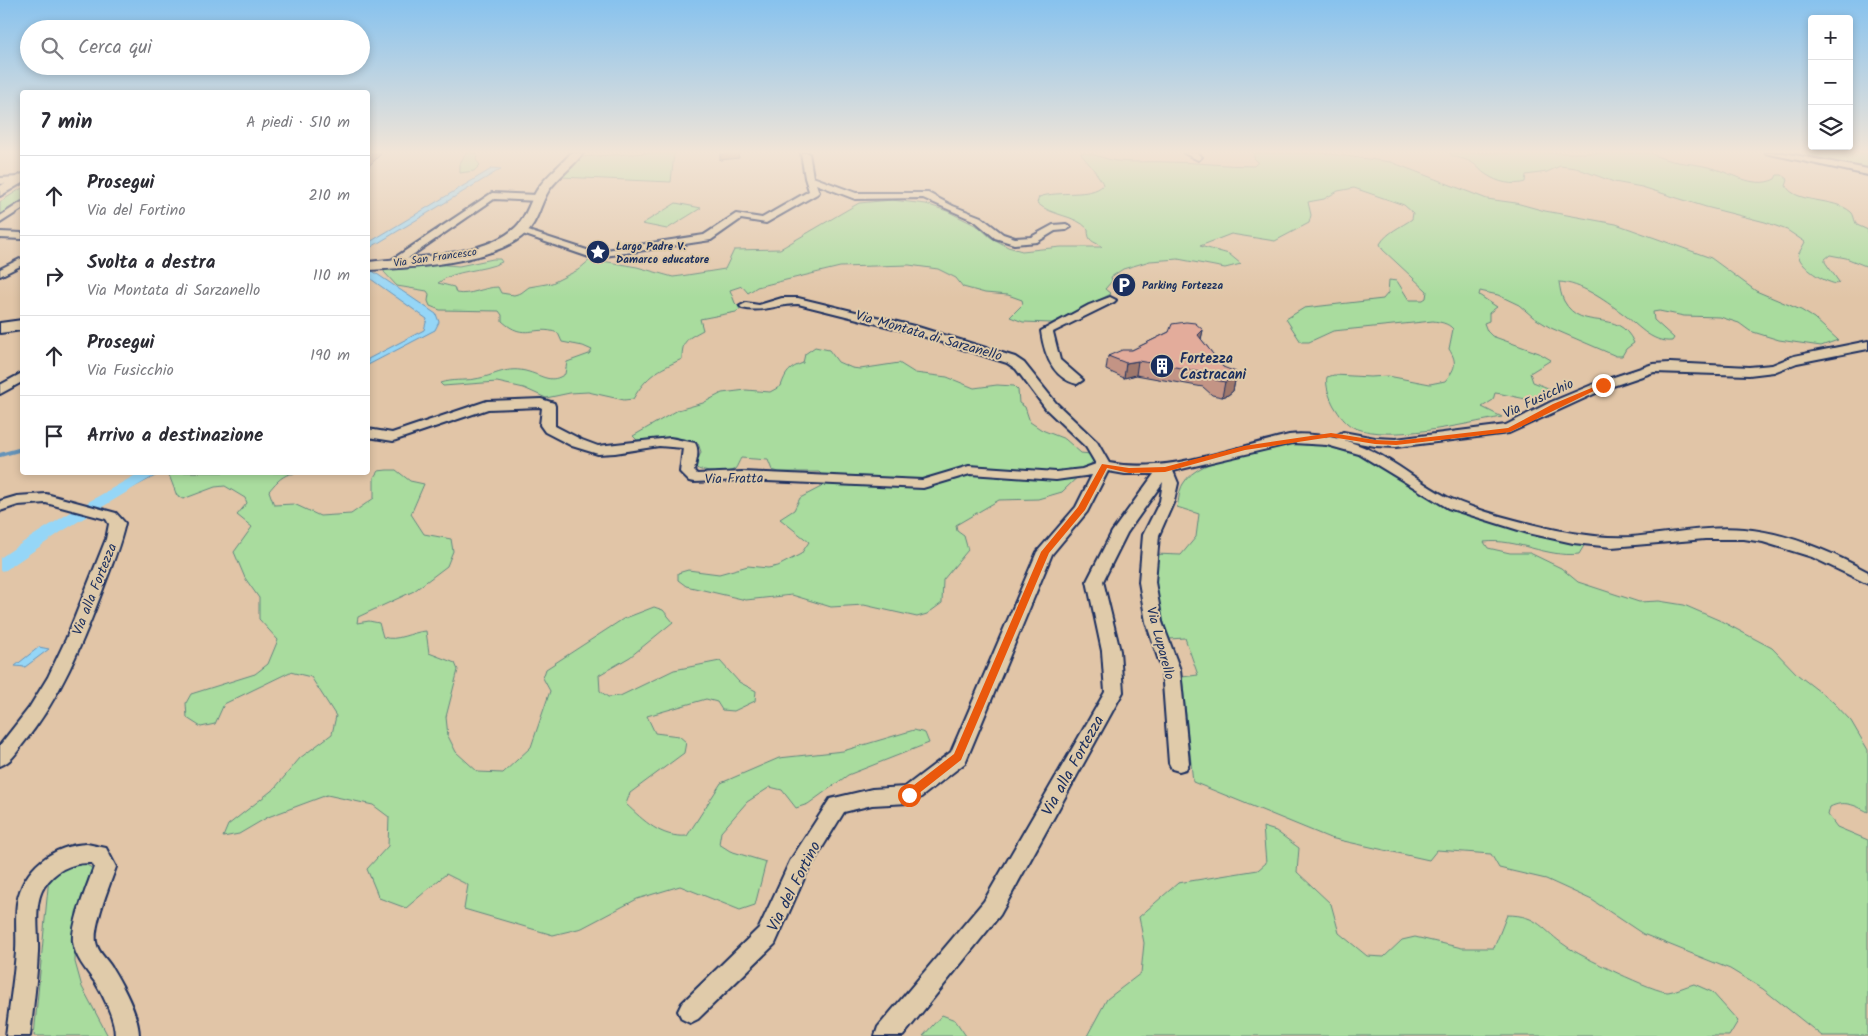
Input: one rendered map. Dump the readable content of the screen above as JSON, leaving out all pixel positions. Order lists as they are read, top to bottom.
{
  "streets": {
    "street": [
      "Via San Francesco",
      "Via Montata di Sarzanello",
      "Via Fusicchio",
      "Via Fratta",
      "Via alla Fortezza",
      "Via Luparello",
      "Via del Fortino"
    ]
  },
  "crossings": [
    ["Via Montata di Sarzanello", "Via Fratta"],
    ["Via Montata di Sarzanello", "Via del Fortino"],
    ["Via Fratta", "Via del Fortino"],
    ["Via alla Fortezza", "Via Luparello"]
  ],
  "places": {
    "place": ["Largo Padre V. Damarco educatore"],
    "parking": ["Parking Fortezza"],
    "building": ["Fortezza Castracani"]
  },
  "page": {
    "map_buttons": ["+", "−"],
    "search": "Cerca qui",
    "heading": ["7 min", "A piedi · 510 m"],
    "list": [
      ["Prosegui", "Via del Fortino", "210 m"],
      ["Svolta a destra", "Via Montata di Sarzanello", "110 m"],
      ["Prosegui", "Via Fusicchio", "190 m"],
      "Arrivo a destinazione"
    ]
  }
}
